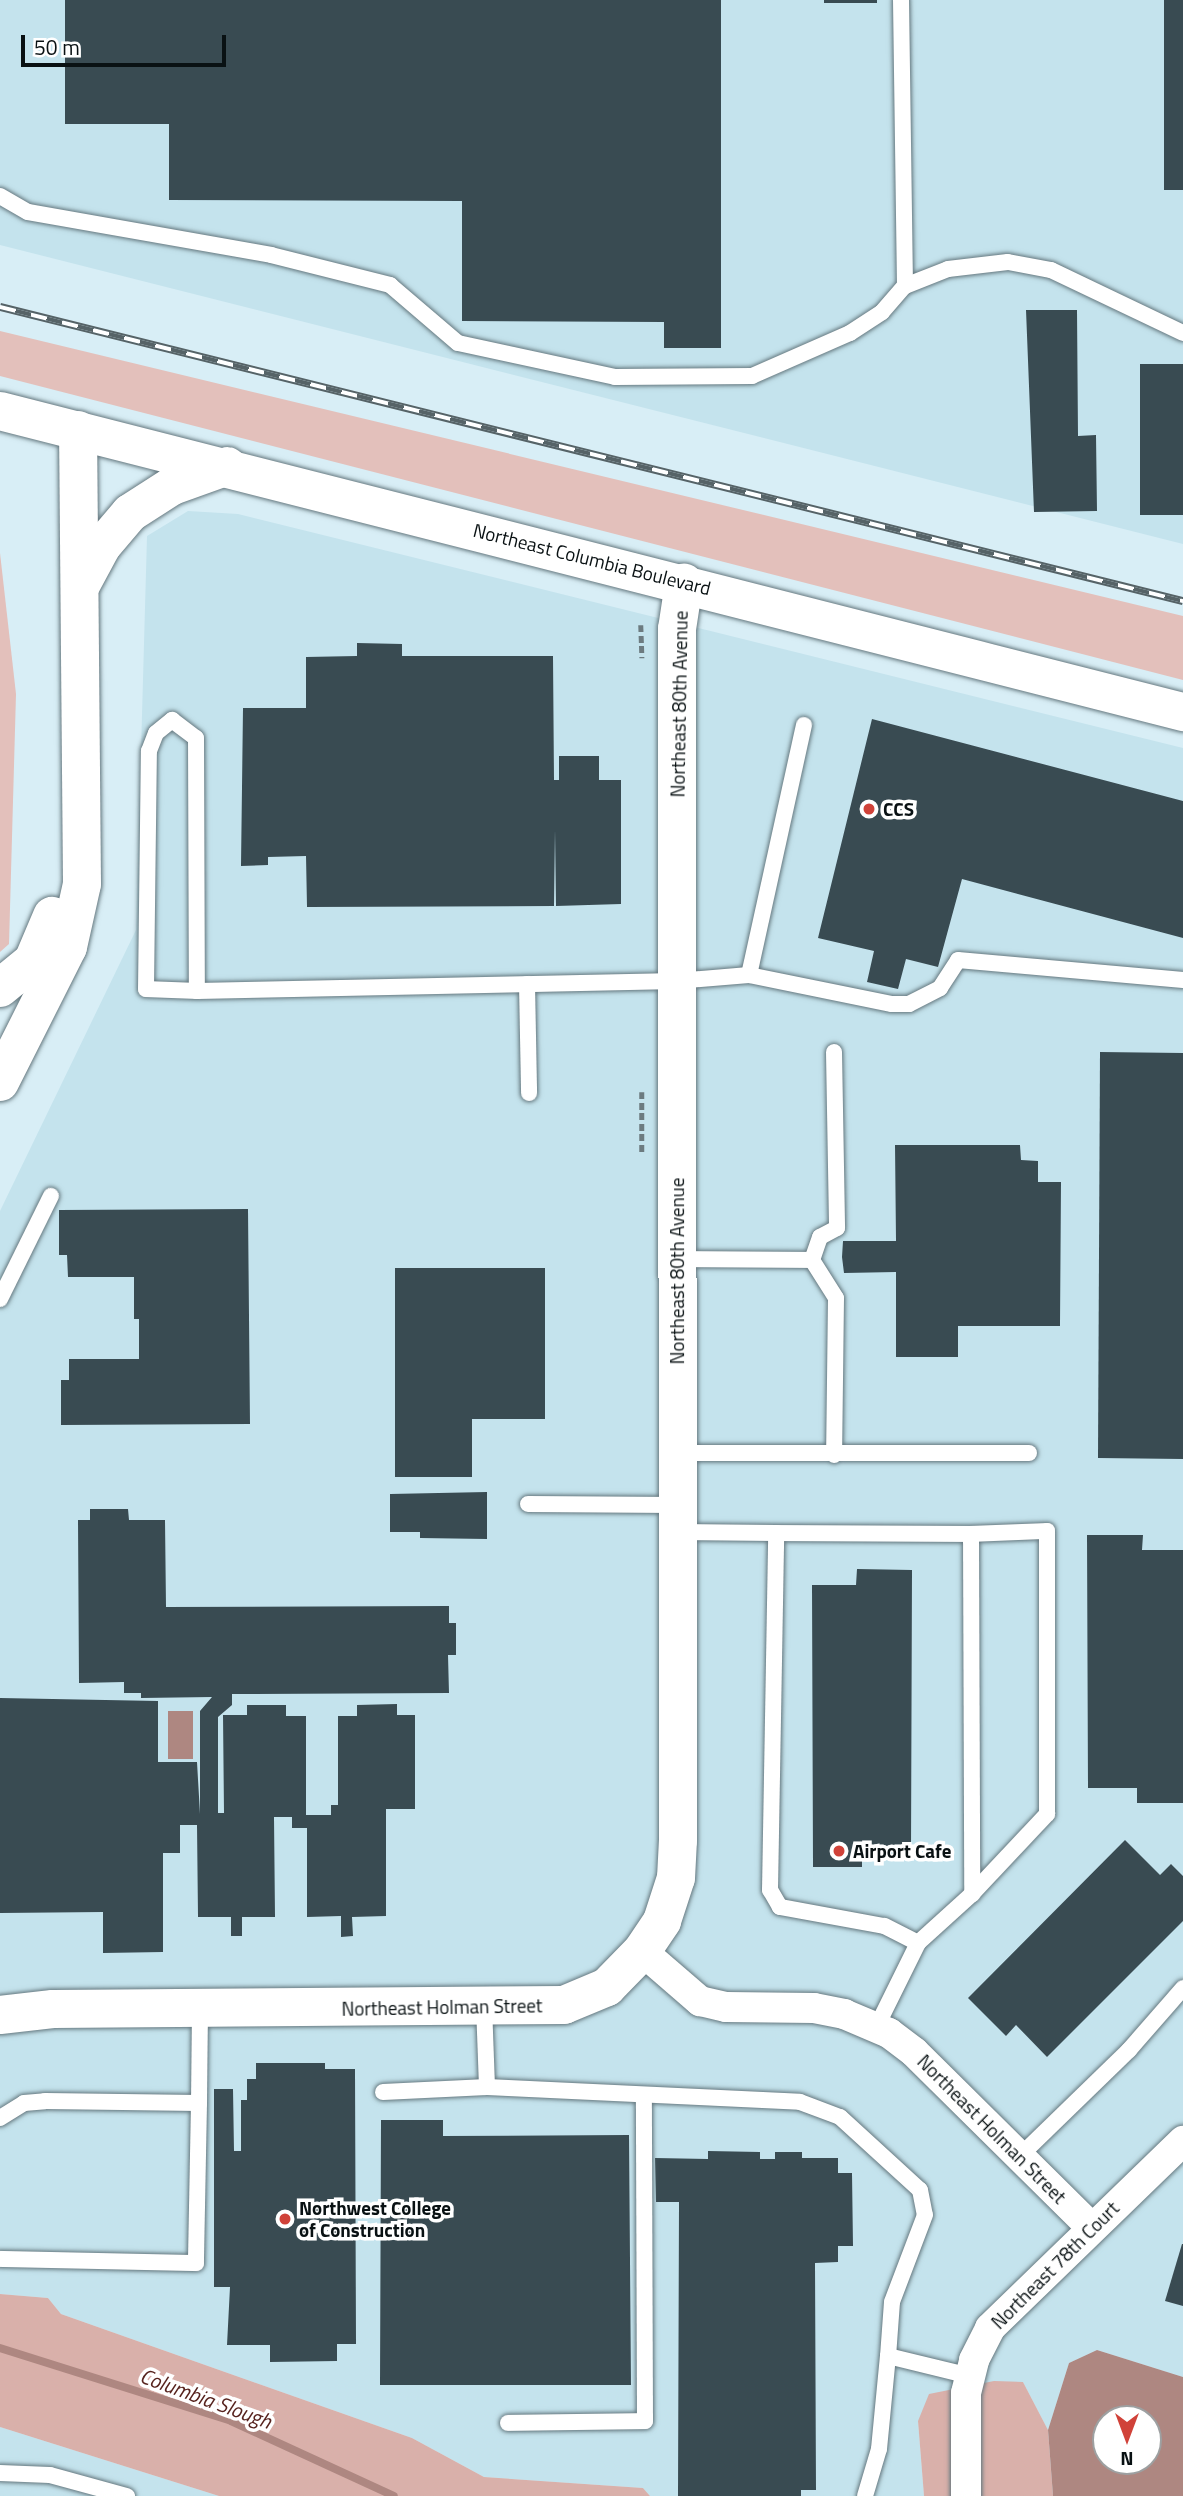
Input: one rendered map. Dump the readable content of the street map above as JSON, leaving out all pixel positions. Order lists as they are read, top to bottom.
{
  "streets": {
    "main road": ["Northeast Columbia Boulevard", "Northeast 80th Avenue", "Northeast Holman Street"],
    "street": ["Northeast 78th Court"]
  },
  "crossings": [
    ["Northeast Columbia Boulevard", "Northeast 80th Avenue"],
    ["Northeast 80th Avenue", "Northeast Holman Street"],
    ["Northeast Holman Street", "Northeast 78th Court"]
  ],
  "water": ["Columbia Slough"],
  "places": ["CCS", "Airport Cafe", "Northwest College of Construction"],
  "scale_bar": "50 m",
  "north": "bottom"
}
